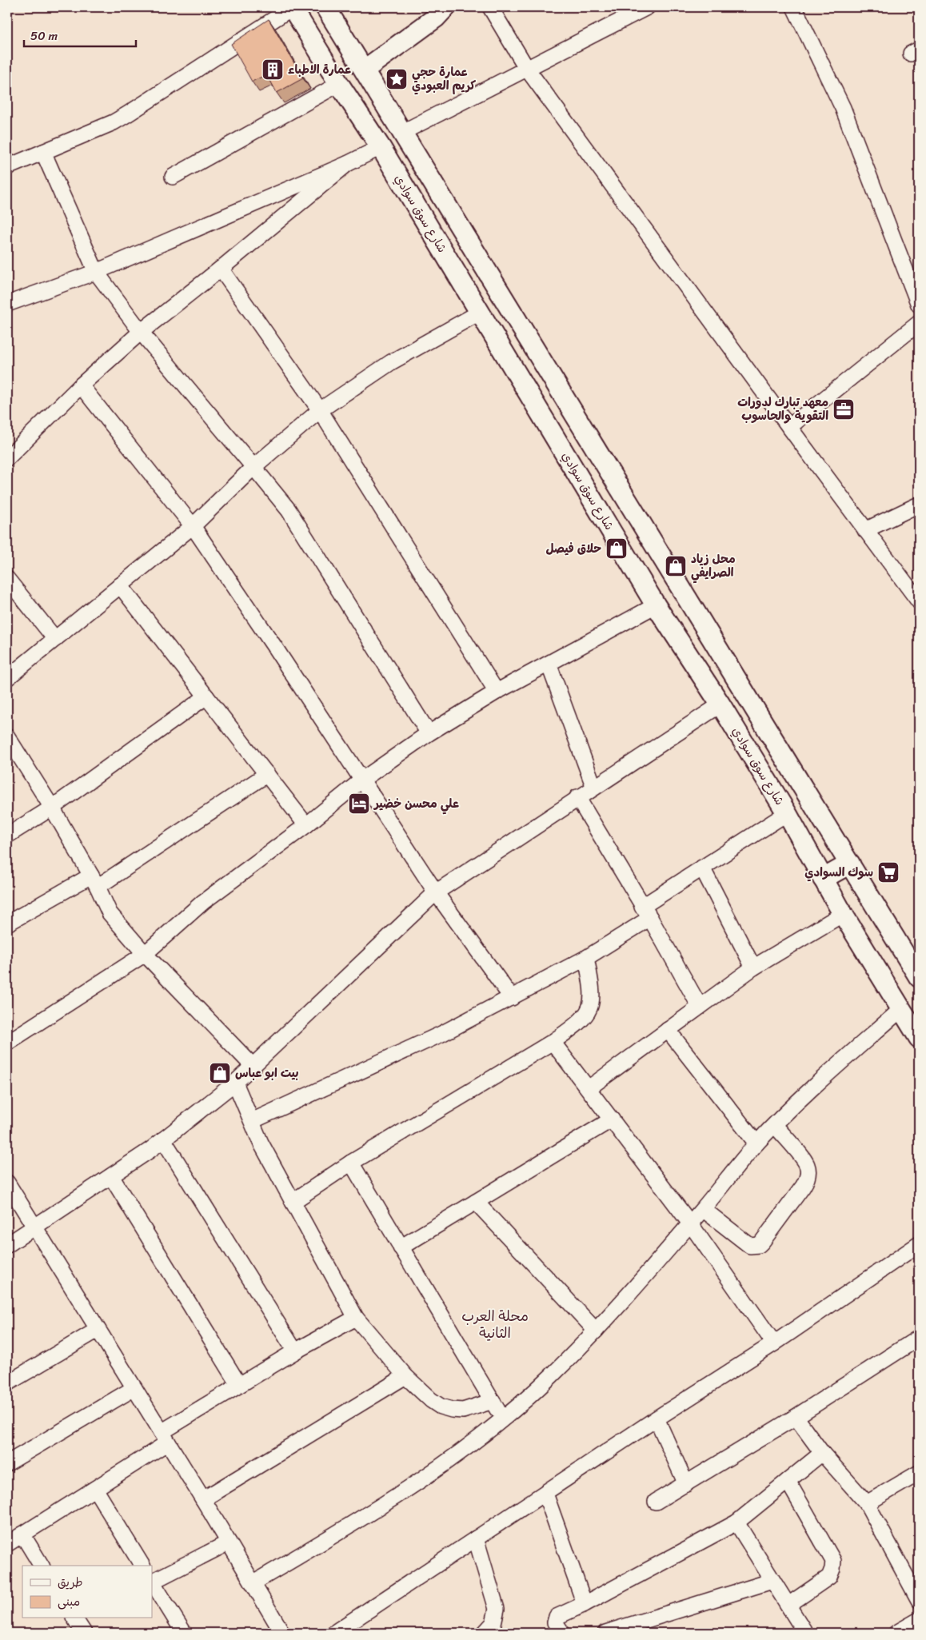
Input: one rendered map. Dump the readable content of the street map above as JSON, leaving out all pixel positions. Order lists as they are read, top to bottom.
{
  "streets": {
    "main road": ["شارع سوق سوادي"]
  },
  "districts": ["محلة العرب الثانية"],
  "places": {
    "building": ["عمارة الاطباء"],
    "place": ["عمارة حجي كريم العبودي"],
    "office": ["معهد تبارك لدورات التقوية والحاسوب"],
    "shop": ["حلاق فيصل", "محل زياد الصرايفي", "بيت ابو عباس"],
    "hotel": ["علي محسن خضير"],
    "supermarket": ["سوك السوادي"]
  },
  "legend": ["طريق", "مبنى"],
  "scale_bar": "50 m"
}
